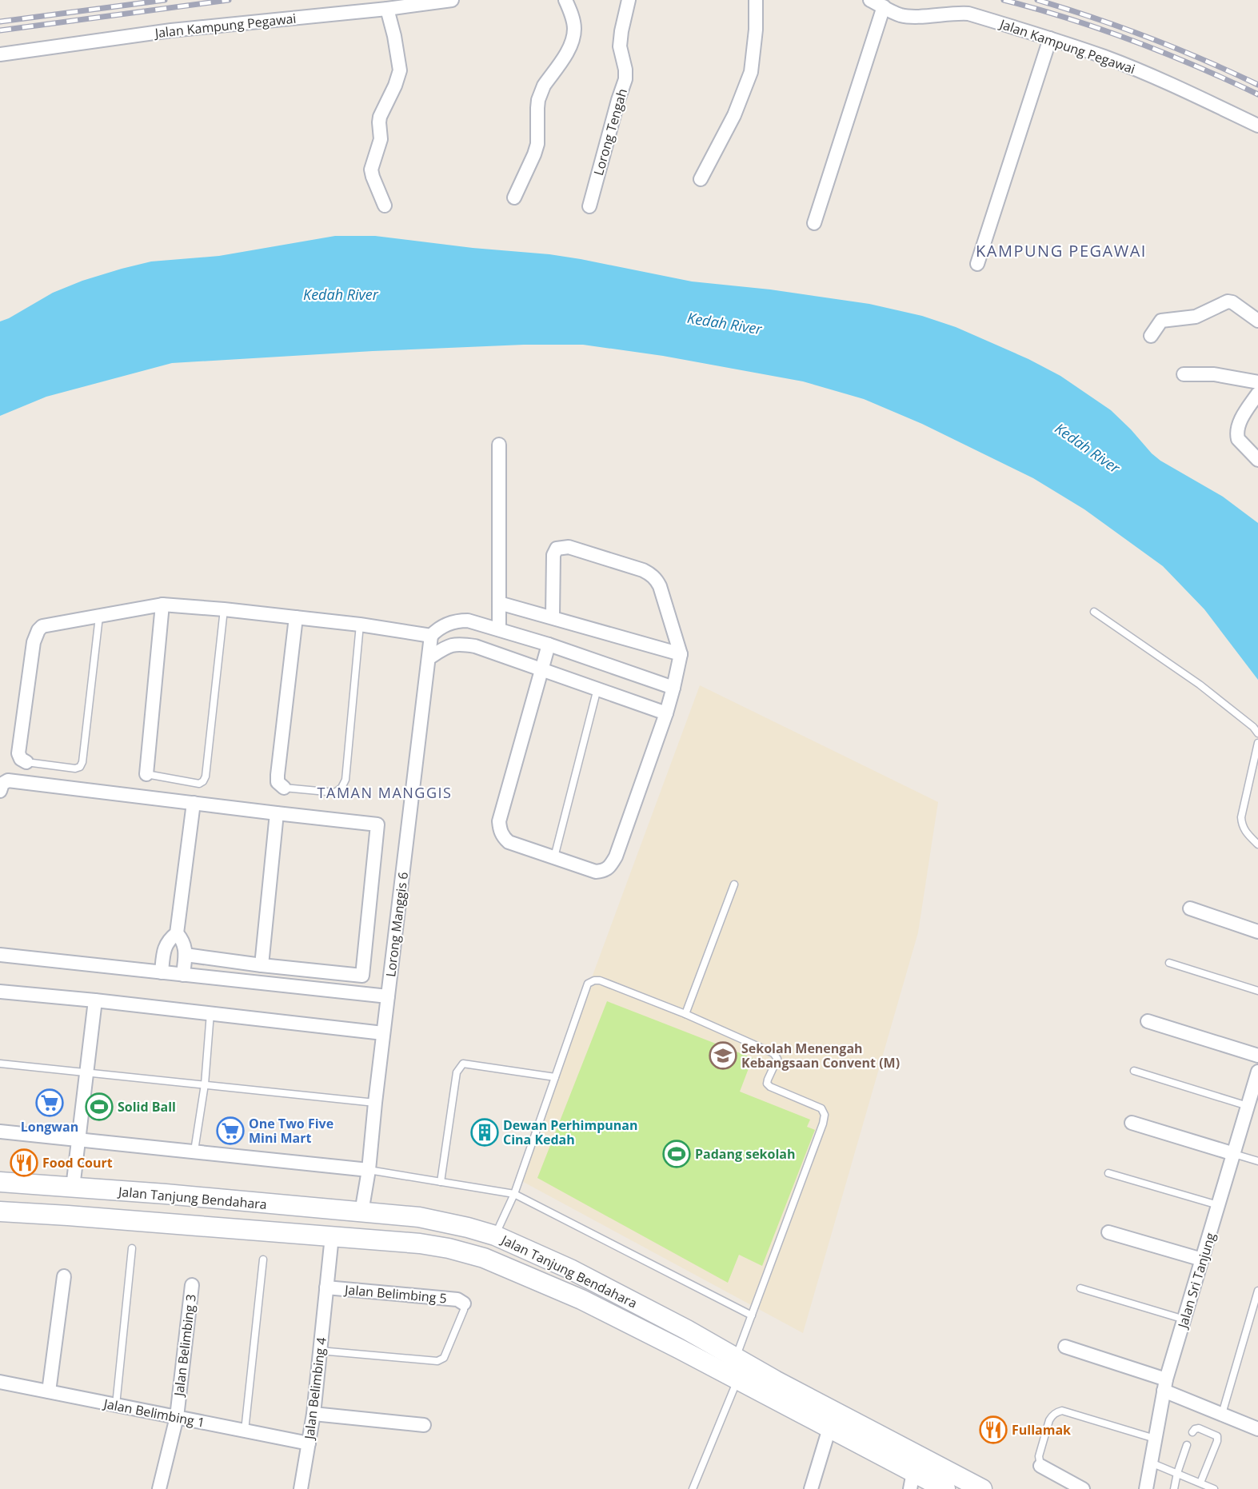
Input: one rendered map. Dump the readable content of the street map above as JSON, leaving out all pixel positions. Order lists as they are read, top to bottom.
{
  "streets": {
    "main road": ["Jalan Tanjung Bendahara"],
    "street": [
      "Jalan Kampung Pegawai",
      "Lorong Tengah",
      "Lorong Manggis 6",
      "Jalan Sri Tanjung",
      "Jalan Belimbing 5",
      "Jalan Belimbing 3",
      "Jalan Belimbing 4",
      "Jalan Belimbing 1"
    ]
  },
  "crossings": [
    ["Lorong Manggis 6", "Jalan Tanjung Bendahara"],
    ["Jalan Tanjung Bendahara", "Jalan Belimbing 4"],
    ["Jalan Belimbing 5", "Jalan Belimbing 4"],
    ["Jalan Belimbing 3", "Jalan Belimbing 1"],
    ["Jalan Belimbing 4", "Jalan Belimbing 1"]
  ],
  "districts": ["KAMPUNG PEGAWAI", "TAMAN MANGGIS"],
  "water": ["Kedah River"],
  "places": {
    "school or university": ["Sekolah Menengah Kebangsaan Convent (M)"],
    "supermarket": ["Longwan", "One Two Five Mini Mart"],
    "sports": ["Solid Ball", "Padang sekolah"],
    "building": ["Dewan Perhimpunan Cina Kedah"],
    "restaurant": ["Food Court", "Fullamak"]
  }
}
